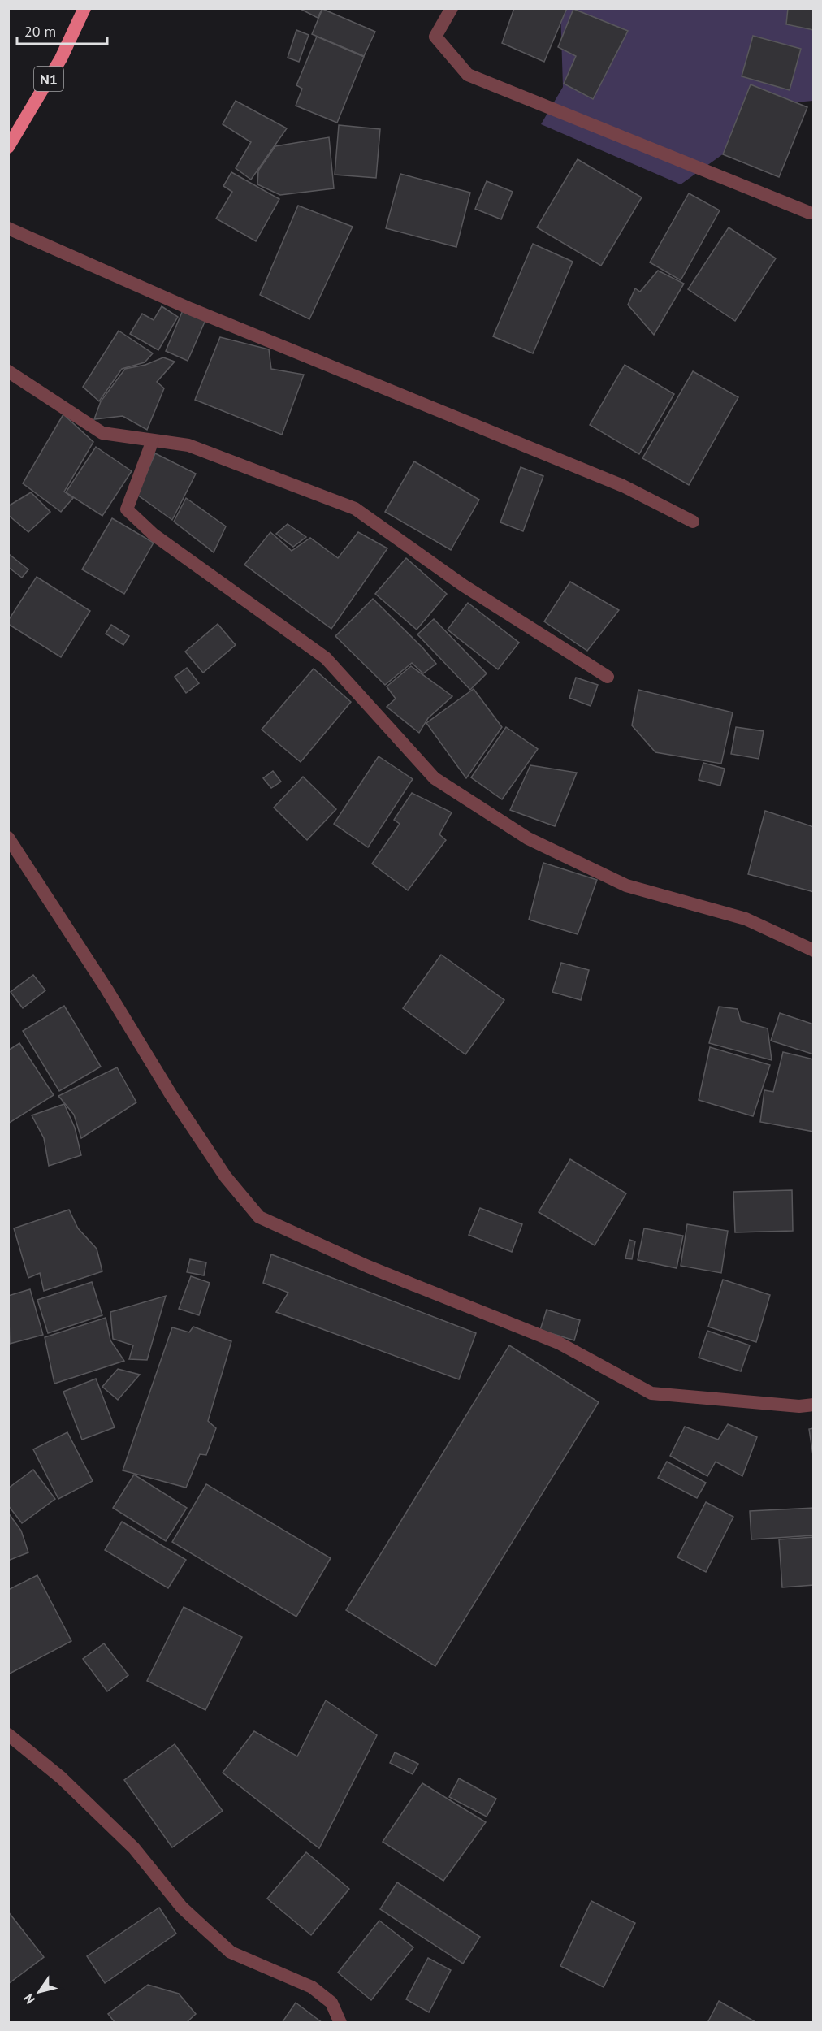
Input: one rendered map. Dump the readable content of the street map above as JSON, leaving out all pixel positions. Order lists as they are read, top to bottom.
{
  "streets": {
    "highway": ["N1"]
  },
  "scale_bar": "20 m",
  "north": "bottom left"
}
